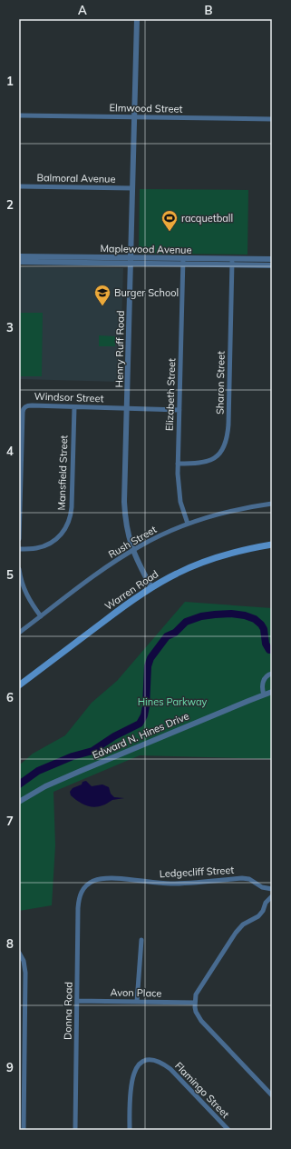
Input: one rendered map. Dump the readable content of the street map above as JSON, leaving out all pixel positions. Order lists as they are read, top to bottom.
{
  "streets": {
    "main road": ["Warren Road"],
    "street": [
      "Elmwood Street",
      "Balmoral Avenue",
      "Maplewood Avenue",
      "Henry Ruff Road",
      "Sharon Street",
      "Elizabeth Street",
      "Windsor Street",
      "Mansfield Street",
      "Rush Street",
      "Edward N. Hines Drive",
      "Ledgecliff Street",
      "Avon Place",
      "Donna Road",
      "Flamingo Street"
    ]
  },
  "crossings": [
    ["Elmwood Street", "Henry Ruff Road"],
    ["Balmoral Avenue", "Henry Ruff Road"],
    ["Maplewood Avenue", "Henry Ruff Road"],
    ["Maplewood Avenue", "Sharon Street"],
    ["Maplewood Avenue", "Elizabeth Street"],
    ["Henry Ruff Road", "Windsor Street"],
    ["Henry Ruff Road", "Rush Street"],
    ["Henry Ruff Road", "Warren Road"],
    ["Sharon Street", "Elizabeth Street"],
    ["Elizabeth Street", "Windsor Street"],
    ["Elizabeth Street", "Rush Street"],
    ["Windsor Street", "Mansfield Street"],
    ["Ledgecliff Street", "Donna Road"],
    ["Avon Place", "Donna Road"]
  ],
  "parks": ["Hines Parkway"],
  "places": {
    "sports": ["racquetball"],
    "school or university": ["Burger School"]
  },
  "grid": {
    "columns": ["A", "B"],
    "rows": [
      "1",
      "2",
      "3",
      "4",
      "5",
      "6",
      "7",
      "8",
      "9"
    ]
  }
}
